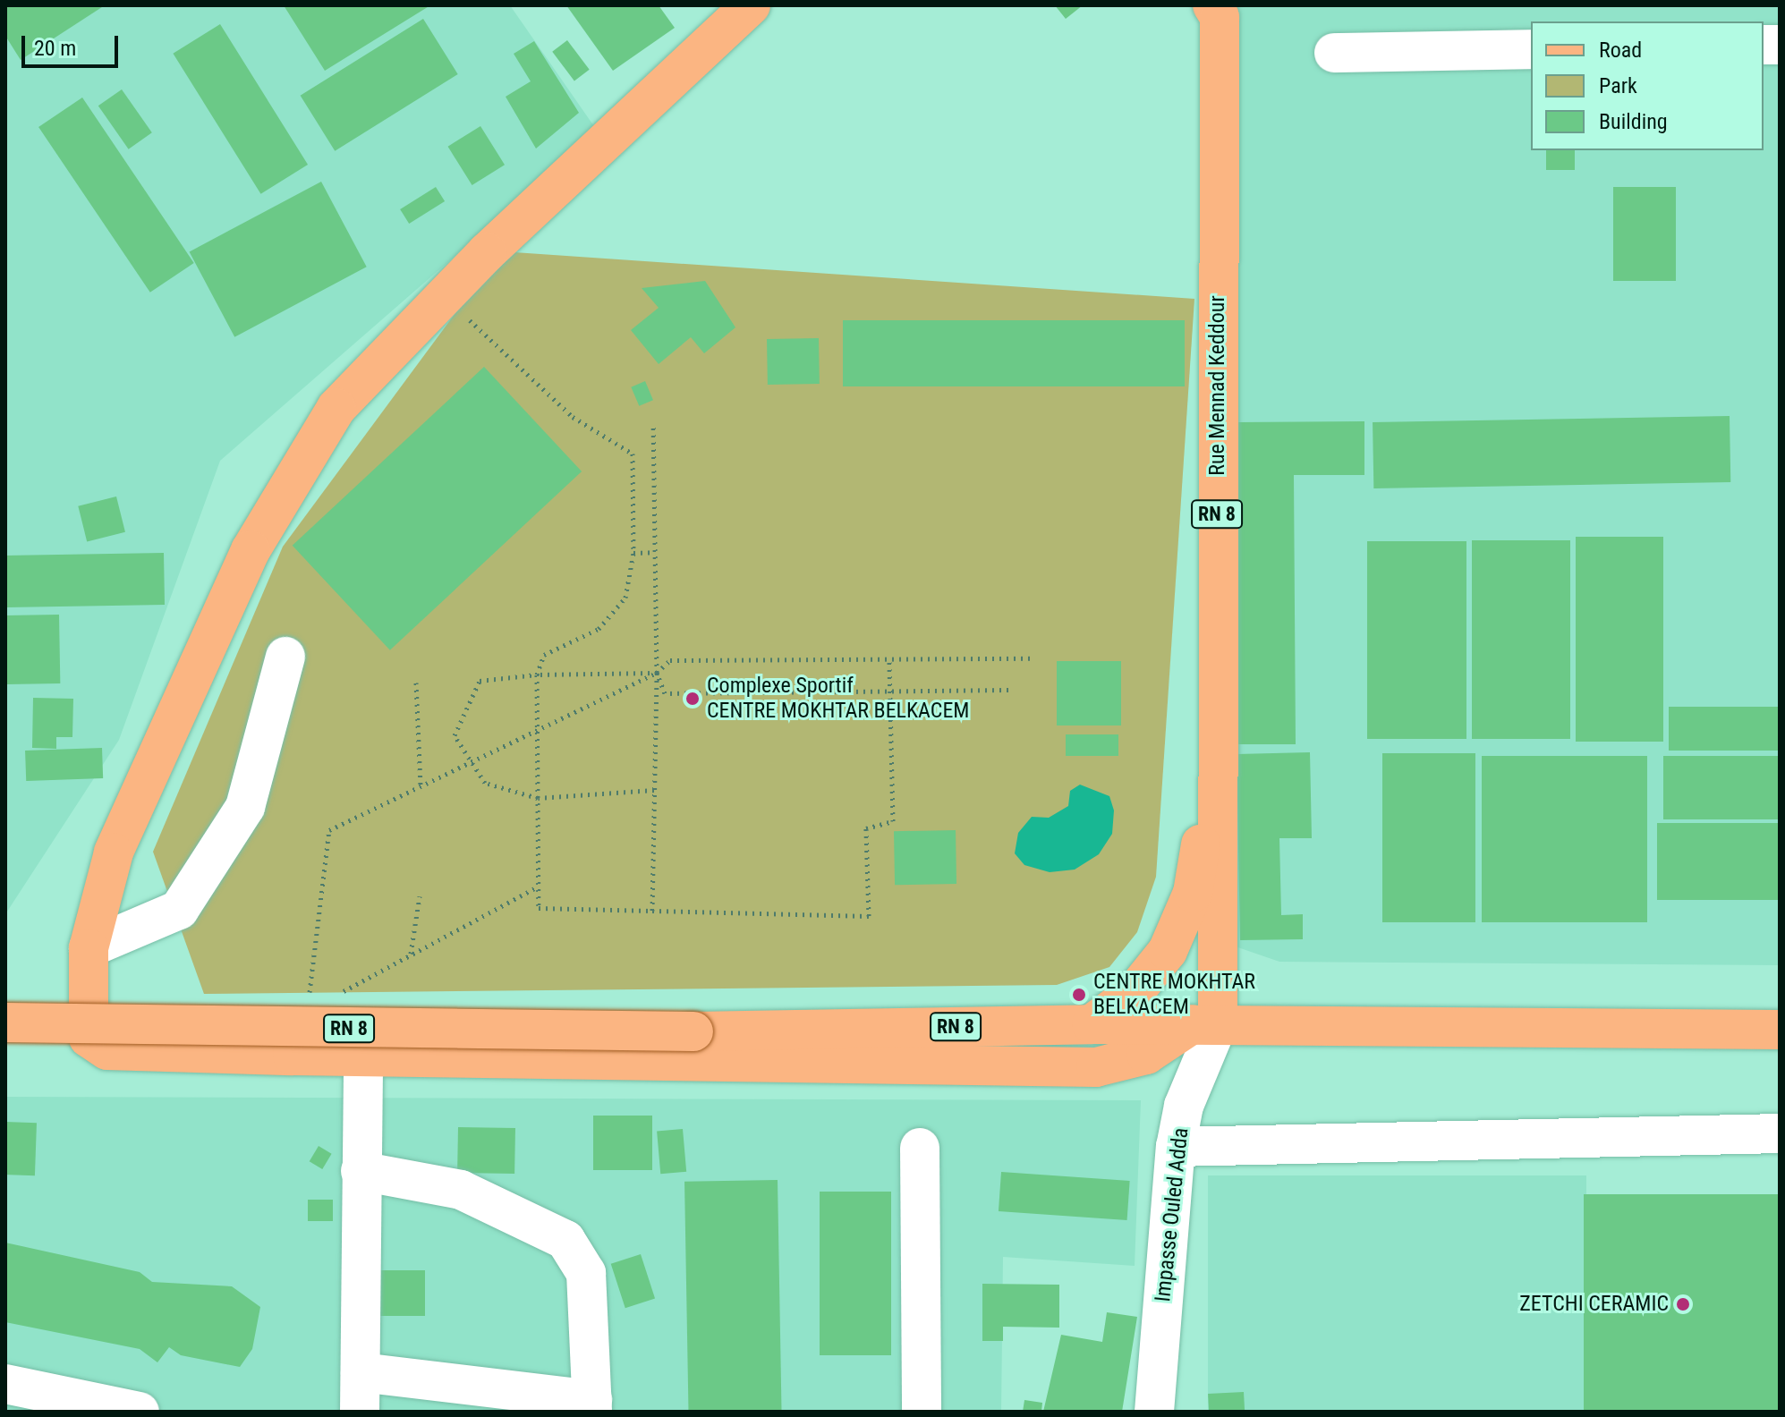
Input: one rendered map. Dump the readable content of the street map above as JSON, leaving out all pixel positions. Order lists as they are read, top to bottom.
{
  "streets": {
    "main road": ["Rue Mennad Keddour", "RN 8"],
    "lane": ["Impasse Ouled Adda"]
  },
  "crossings": [
    ["Rue Mennad Keddour", "RN 8"],
    ["Rue Mennad Keddour", "Impasse Ouled Adda"],
    ["RN 8", "Impasse Ouled Adda"]
  ],
  "places": ["Complexe Sportif CENTRE MOKHTAR BELKACEM", "CENTRE MOKHTAR BELKACEM", "ZETCHI CERAMIC"],
  "legend": ["Road", "Park", "Building"],
  "scale_bar": "20 m"
}
